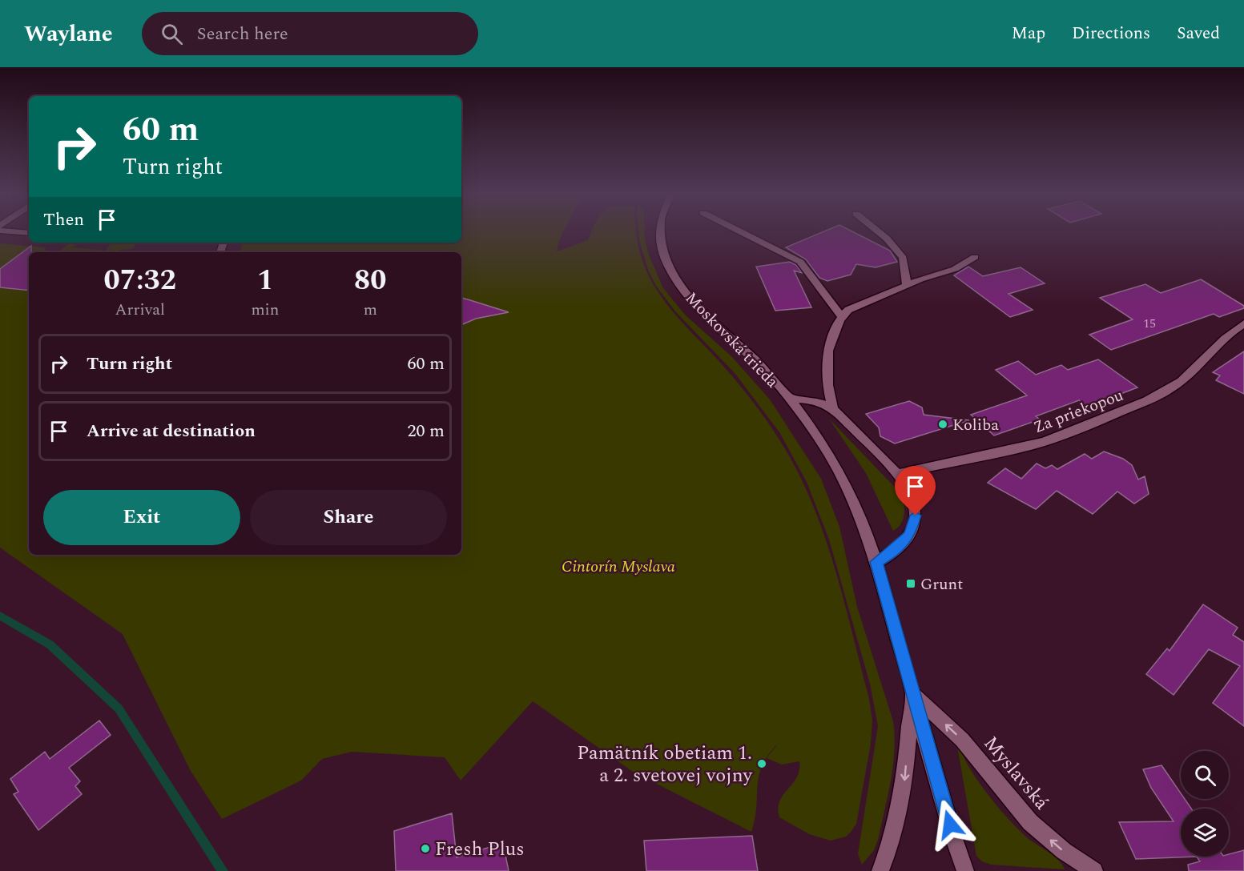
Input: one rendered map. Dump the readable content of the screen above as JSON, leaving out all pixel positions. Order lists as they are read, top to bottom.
{
  "streets": {
    "street": ["Moskovská trieda", "Za priekopou", "Myslavská"]
  },
  "crossings": [
    ["Moskovská trieda", "Myslavská"]
  ],
  "one_way": ["Myslavská"],
  "parks": ["Cintorín Myslava"],
  "places": {
    "other": ["Koliba", "Pamätník obetiam 1. a 2. svetovej vojny", "Fresh Plus"],
    "transit": ["Grunt"]
  },
  "house_numbers": ["15"],
  "page": {
    "header": "Waylane",
    "search": "Search here",
    "nav": ["Map", "Directions", "Saved"],
    "turn": ["60 m", "Turn right"],
    "then": "Then",
    "eta": [
      "07:32",
      "Arrival",
      "1",
      "min",
      "80",
      "m"
    ],
    "list": [
      {
        "name": "Turn right",
        "value": "60 m"
      },
      {
        "name": "Arrive at destination",
        "value": "20 m"
      }
    ],
    "buttons": ["Exit", "Share"]
  }
}
